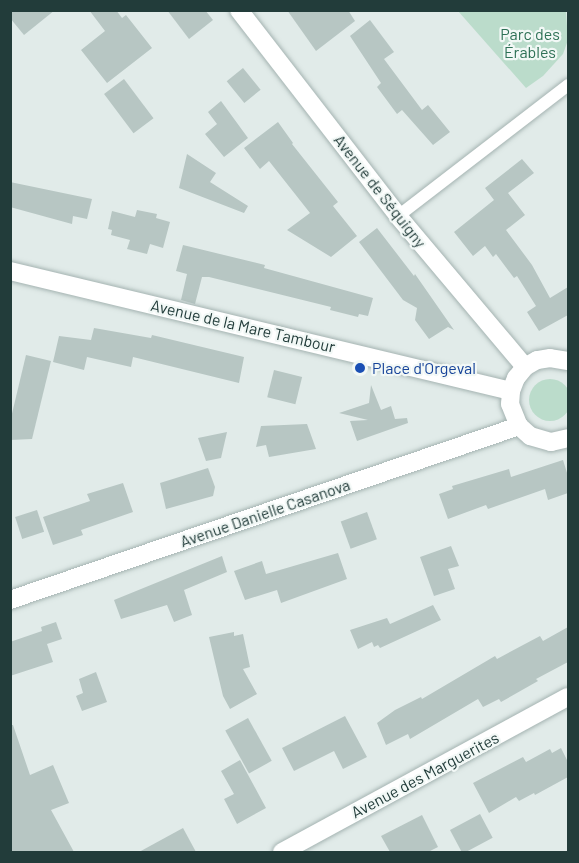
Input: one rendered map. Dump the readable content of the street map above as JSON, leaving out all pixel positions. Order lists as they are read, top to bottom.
{
  "streets": {
    "street": [
      "Avenue de Séquigny",
      "Avenue de la Mare Tambour",
      "Avenue Danielle Casanova",
      "Avenue des Marguerites"
    ]
  },
  "parks": ["Parc des Érables"],
  "places": ["Place d'Orgeval"]
}
